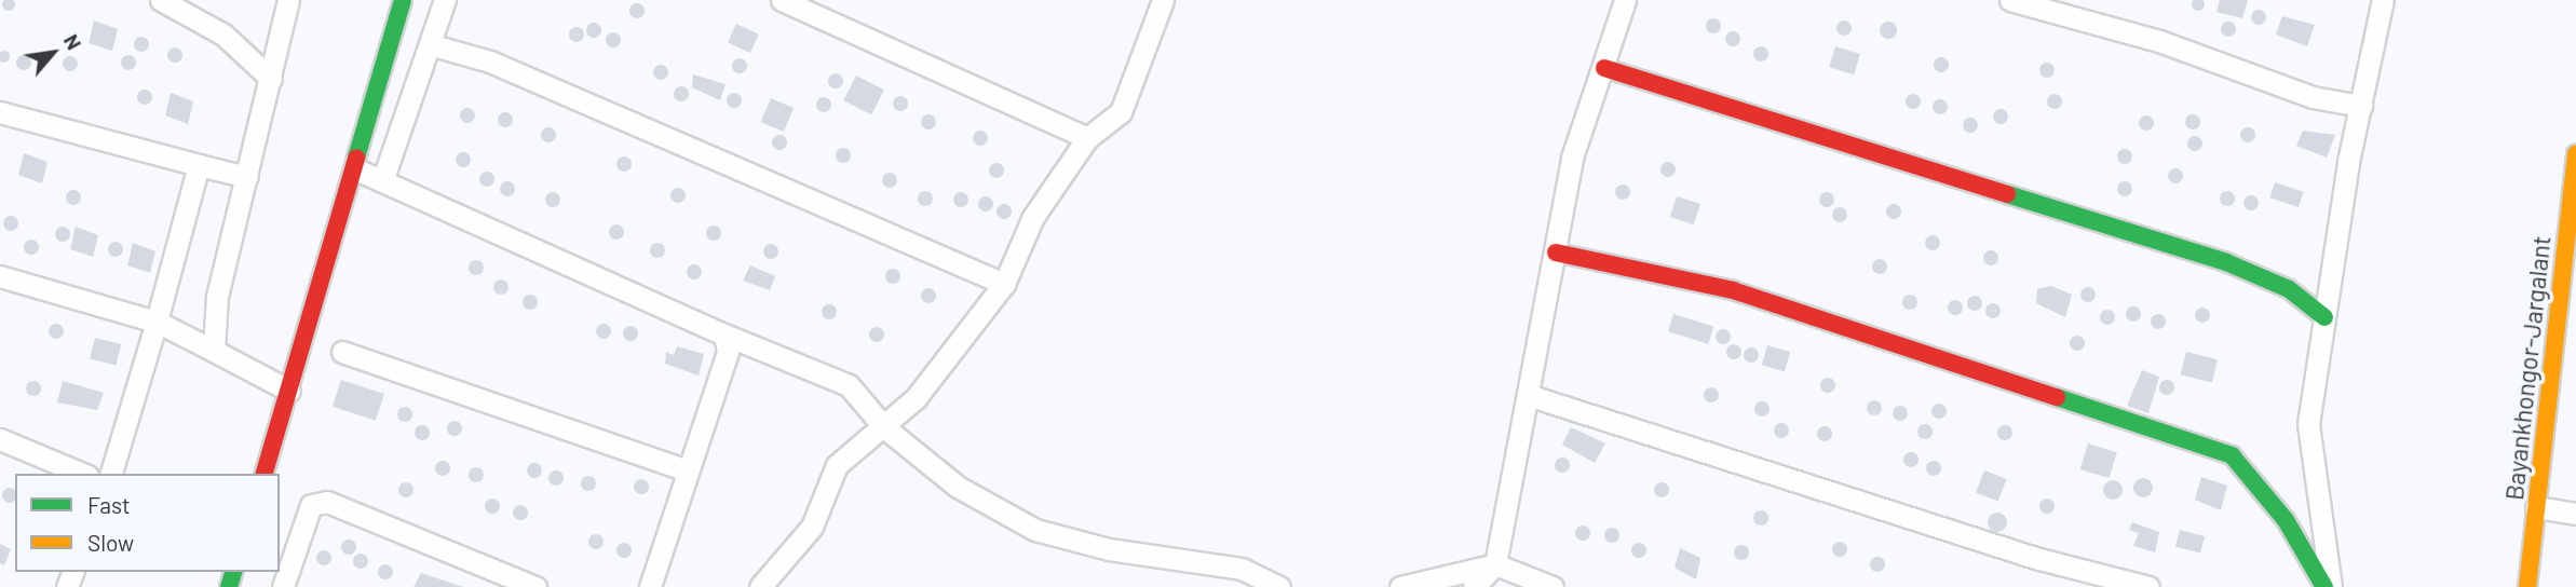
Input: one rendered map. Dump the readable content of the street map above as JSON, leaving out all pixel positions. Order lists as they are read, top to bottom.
{
  "streets": {
    "street": ["Bayankhongor-Jargalant"]
  },
  "legend": ["Fast", "Slow"],
  "north": "top right"
}
